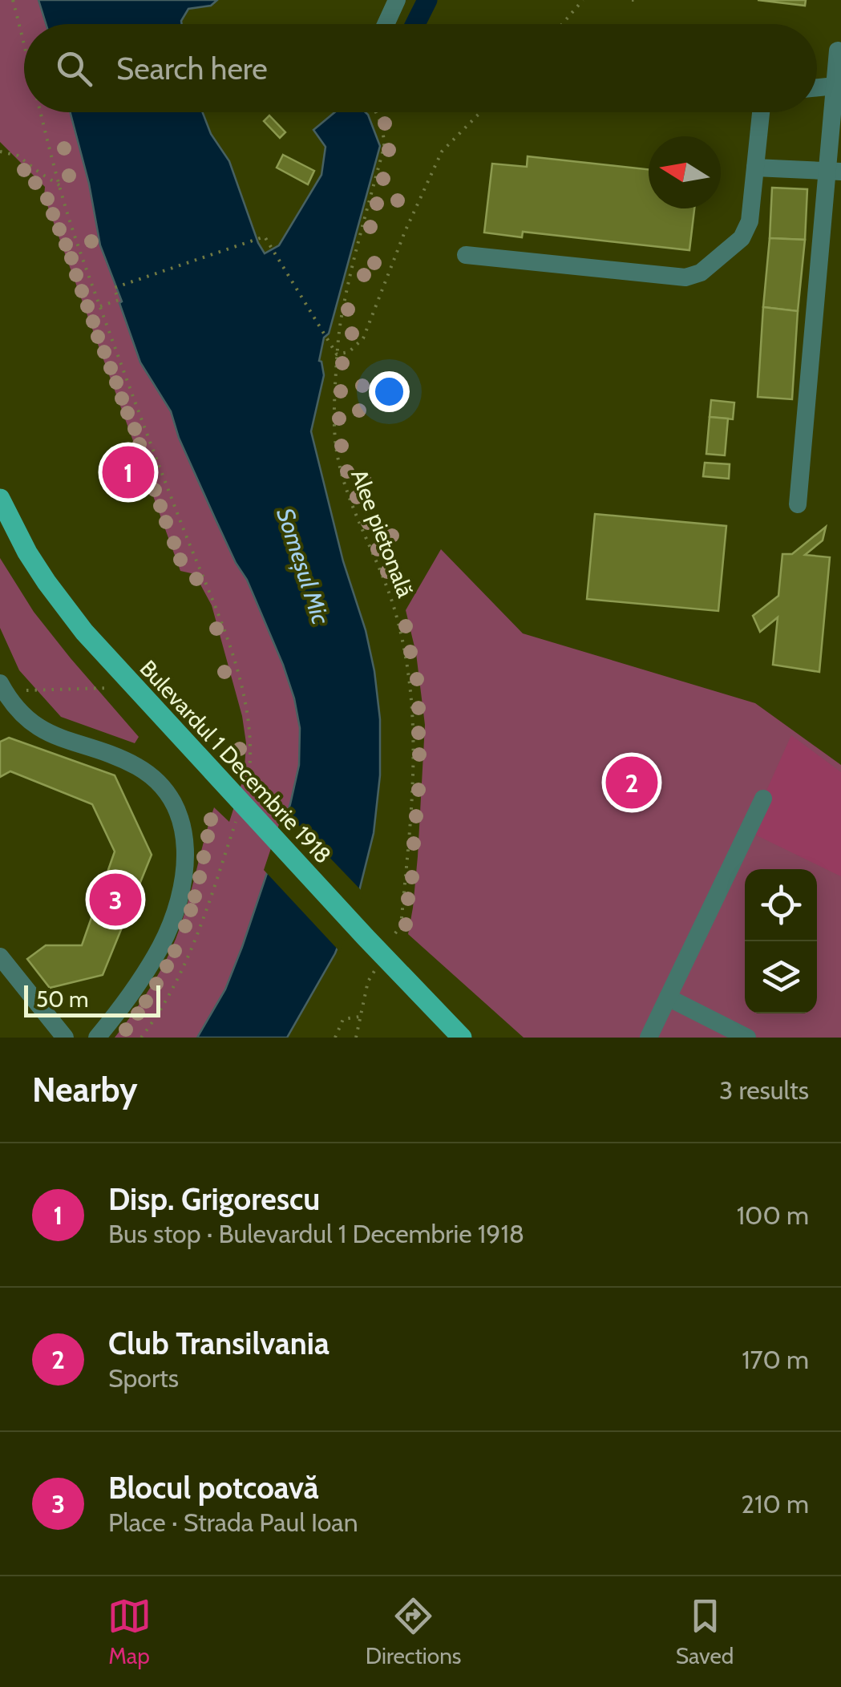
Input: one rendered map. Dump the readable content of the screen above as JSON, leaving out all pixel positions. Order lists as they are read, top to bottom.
{
  "streets": {
    "main road": ["Bulevardul 1 Decembrie 1918"],
    "path": ["Alee pietonală"]
  },
  "water": ["Someșul Mic"],
  "scale_bar": "50 m",
  "north": "left",
  "page": {
    "search": "Search here",
    "pins": ["1", "2", "3"],
    "scale": "50 m",
    "heading": ["Nearby", "3 results"],
    "list": [
      {
        "mark": "1",
        "name": "Disp. Grigorescu",
        "note": "Bus stop · Bulevardul 1 Decembrie 1918",
        "value": "100 m"
      },
      {
        "mark": "2",
        "name": "Club Transilvania",
        "note": "Sports",
        "value": "170 m"
      },
      {
        "mark": "3",
        "name": "Blocul potcoavă",
        "note": "Place · Strada Paul Ioan",
        "value": "210 m"
      }
    ],
    "nav": ["Map", "Directions", "Saved"]
  }
}
